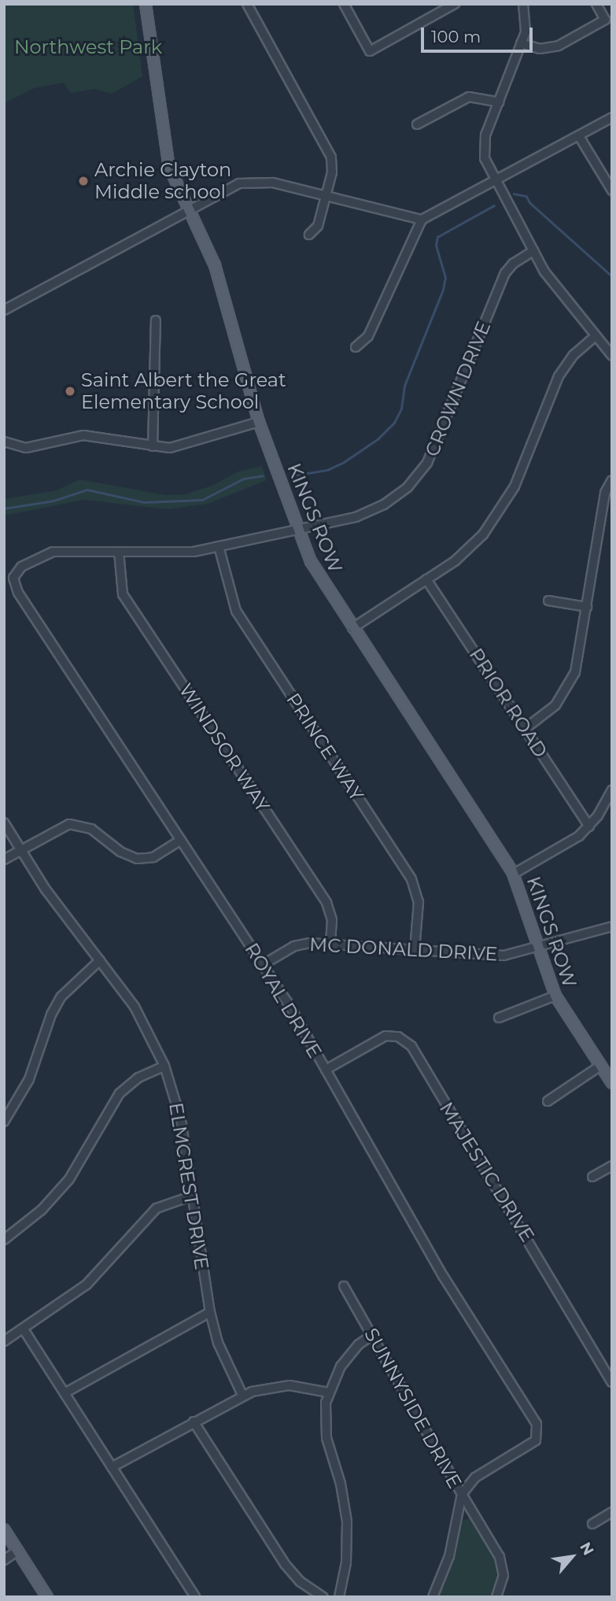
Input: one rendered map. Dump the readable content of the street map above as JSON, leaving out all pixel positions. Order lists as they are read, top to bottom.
{
  "streets": {
    "main road": ["KINGS ROW"],
    "street": [
      "CROWN DRIVE",
      "PRIOR ROAD",
      "PRINCE WAY",
      "WINDSOR WAY",
      "MC DONALD DRIVE",
      "ROYAL DRIVE",
      "MAJESTIC DRIVE",
      "ELMCREST DRIVE",
      "SUNNYSIDE DRIVE"
    ]
  },
  "crossings": [
    ["CROWN DRIVE", "KINGS ROW"],
    ["CROWN DRIVE", "PRINCE WAY"],
    ["CROWN DRIVE", "WINDSOR WAY"],
    ["CROWN DRIVE", "ROYAL DRIVE"],
    ["KINGS ROW", "MC DONALD DRIVE"],
    ["PRINCE WAY", "MC DONALD DRIVE"],
    ["WINDSOR WAY", "MC DONALD DRIVE"],
    ["MC DONALD DRIVE", "ROYAL DRIVE"],
    ["ROYAL DRIVE", "MAJESTIC DRIVE"],
    ["ROYAL DRIVE", "SUNNYSIDE DRIVE"]
  ],
  "parks": ["Northwest Park"],
  "places": ["Archie Clayton Middle school", "Saint Albert the Great Elementary School"],
  "scale_bar": "100 m",
  "north": "top right"
}
